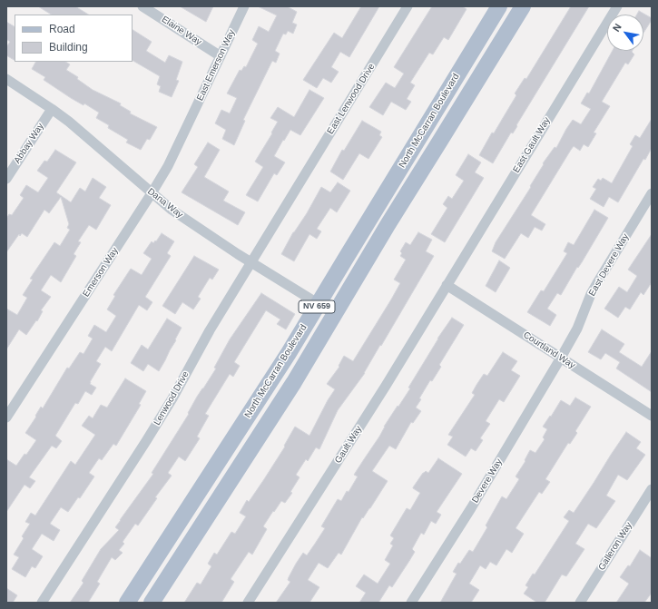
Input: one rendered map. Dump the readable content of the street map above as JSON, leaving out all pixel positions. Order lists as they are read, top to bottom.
{
  "streets": {
    "main road": ["North McCarran Boulevard", "NV 659"],
    "street": [
      "Elaine Way",
      "East Emerson Way",
      "East Lenwood Drive",
      "Abbay Way",
      "East Gault Way",
      "Dana Way",
      "East Devere Way",
      "Emerson Way",
      "Courtland Way",
      "Lenwood Drive",
      "Gault Way",
      "Devere Way",
      "Galleron Way"
    ]
  },
  "crossings": [
    ["Elaine Way", "East Emerson Way"],
    ["East Emerson Way", "Emerson Way"],
    ["East Lenwood Drive", "Lenwood Drive"],
    ["North McCarran Boulevard", "Dana Way"],
    ["Abbay Way", "Dana Way"],
    ["East Gault Way", "Courtland Way"],
    ["East Gault Way", "Gault Way"],
    ["Dana Way", "Emerson Way"],
    ["Dana Way", "Lenwood Drive"],
    ["East Devere Way", "Courtland Way"],
    ["East Devere Way", "Devere Way"],
    ["Courtland Way", "Gault Way"],
    ["Courtland Way", "Devere Way"]
  ],
  "legend": ["Road", "Building"],
  "north": "top left"
}
